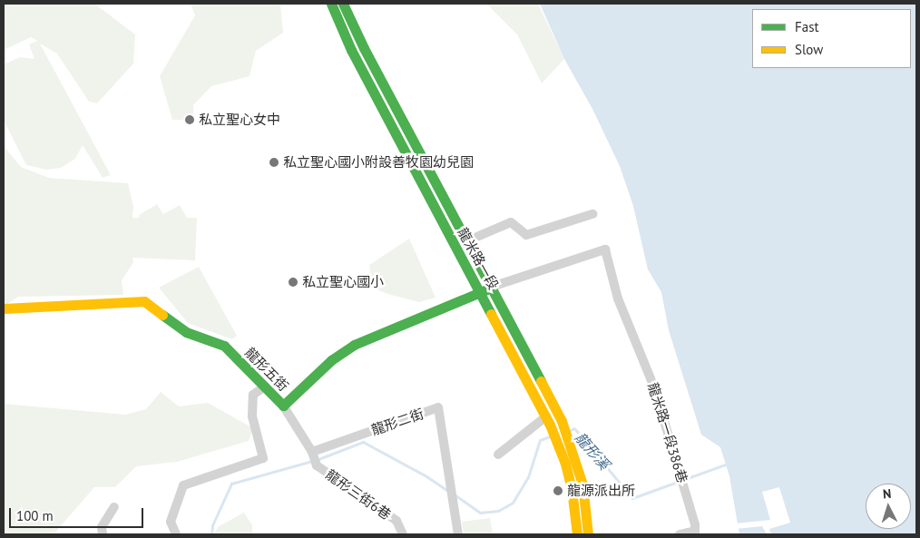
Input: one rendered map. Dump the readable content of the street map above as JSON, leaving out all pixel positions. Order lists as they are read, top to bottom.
{
  "streets": {
    "main road": ["龍米路一段", "龍形五街"],
    "street": ["龍形二街", "龍米路一段386巷", "龍形三街6巷"]
  },
  "crossings": [
    ["龍米路一段", "龍形五街"],
    ["龍米路一段", "龍米路一段386巷"],
    ["龍形五街", "龍米路一段386巷"],
    ["龍形五街", "龍形三街6巷"],
    ["龍形二街", "龍形三街6巷"]
  ],
  "water": ["龍形溪"],
  "places": [
    "私立聖心女中",
    "私立聖心國小附設善牧園幼兒園",
    "私立聖心國小",
    "龍源派出所"
  ],
  "legend": ["Fast", "Slow"],
  "scale_bar": "100 m",
  "north": "top"
}
